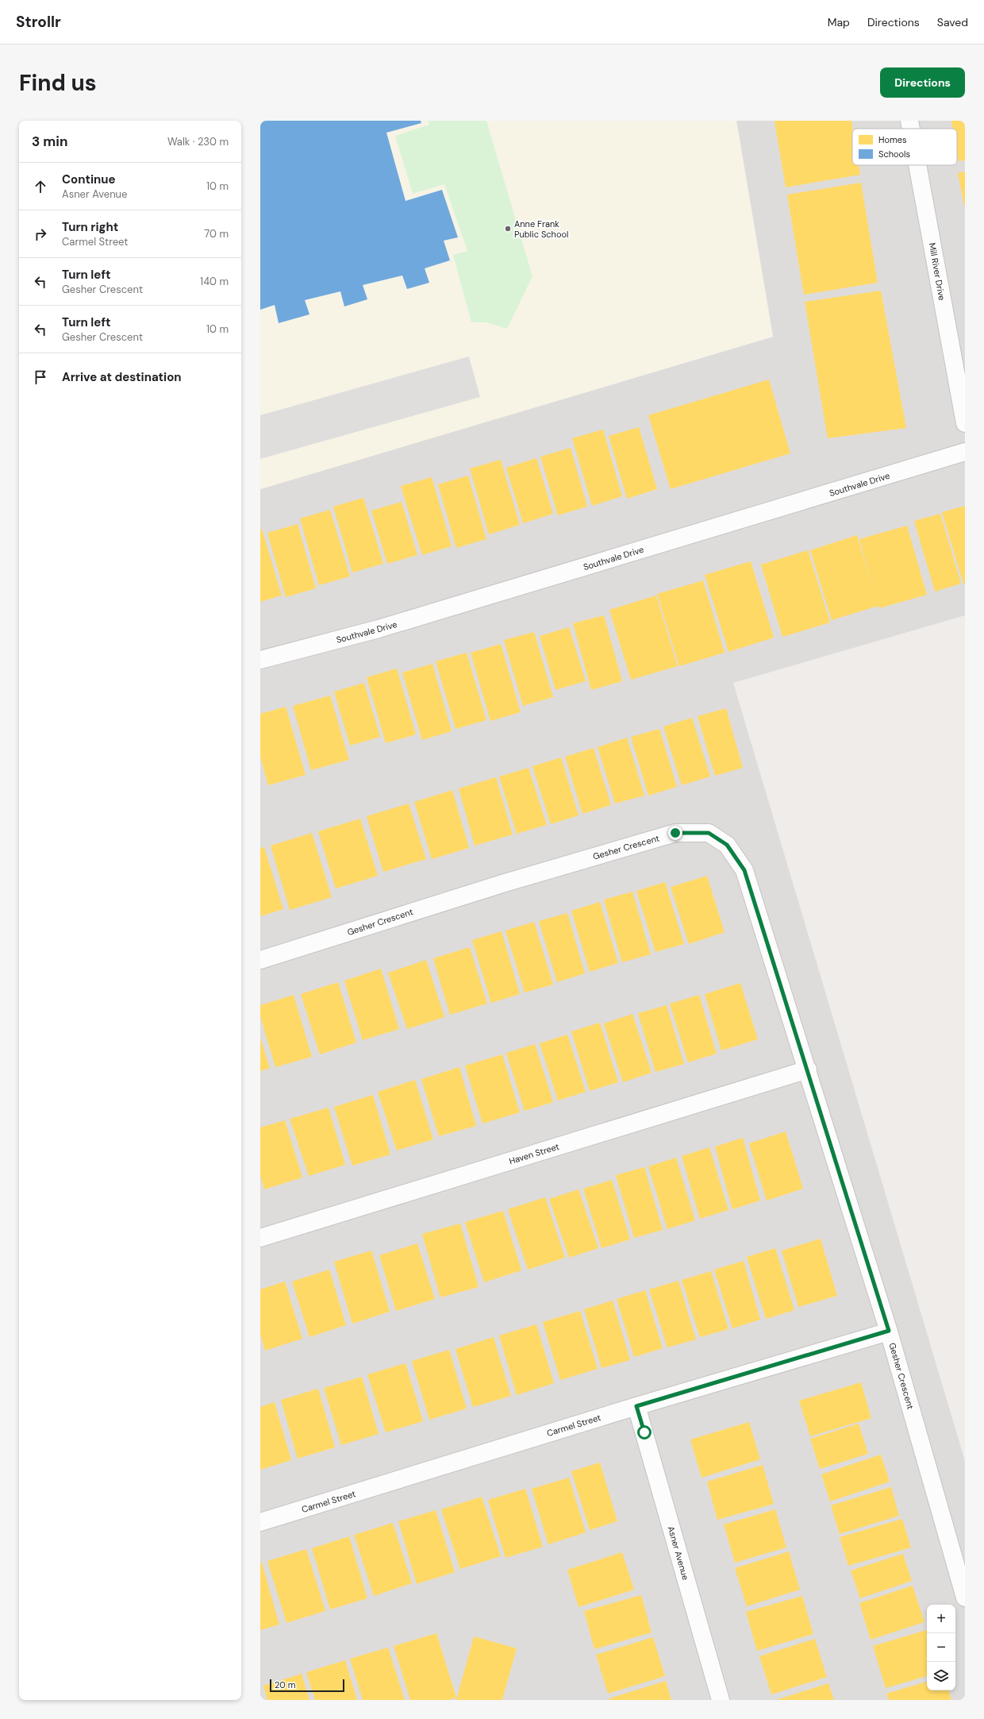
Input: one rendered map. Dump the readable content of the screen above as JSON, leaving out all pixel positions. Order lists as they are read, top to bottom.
{
  "streets": {
    "street": [
      "Mill River Drive",
      "Southvale Drive",
      "Gesher Crescent",
      "Haven Street",
      "Carmel Street",
      "Asner Avenue"
    ]
  },
  "crossings": [
    ["Gesher Crescent", "Haven Street"],
    ["Gesher Crescent", "Carmel Street"],
    ["Carmel Street", "Asner Avenue"]
  ],
  "places": ["Anne Frank Public School"],
  "legend": ["Homes", "Schools"],
  "scale_bar": "20 m",
  "page": {
    "header": "Strollr",
    "nav": ["Map", "Directions", "Saved"],
    "buttons": "Directions",
    "title": "Find us",
    "heading": ["3 min", "Walk · 230 m"],
    "list": [
      ["Continue", "Asner Avenue", "10 m"],
      ["Turn right", "Carmel Street", "70 m"],
      ["Turn left", "Gesher Crescent", "140 m"],
      ["Turn left", "Gesher Crescent", "10 m"],
      "Arrive at destination"
    ],
    "map_buttons": ["+", "−"],
    "scale": "20 m"
  }
}
